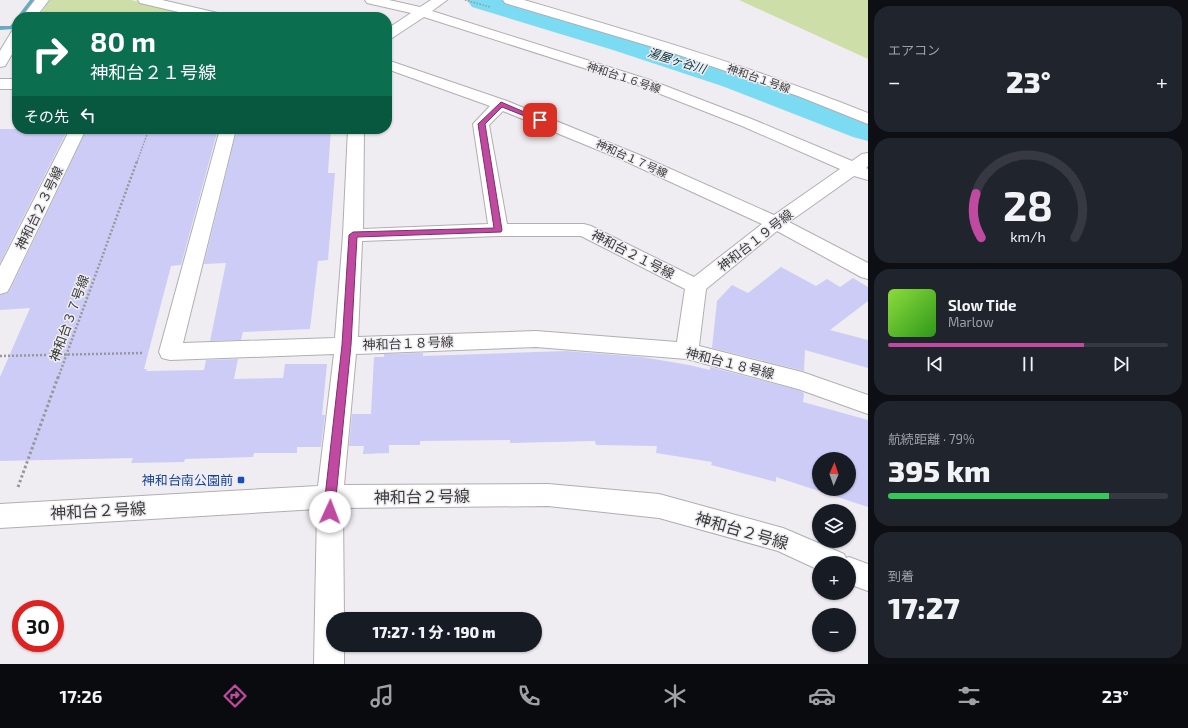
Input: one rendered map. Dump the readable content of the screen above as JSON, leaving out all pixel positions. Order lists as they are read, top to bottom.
{
  "streets": {
    "street": [
      "神和台１６号線",
      "神和台１号線",
      "神和台１７号線",
      "神和台２３号線",
      "神和台１９号線",
      "神和台２１号線",
      "神和台１８号線",
      "神和台２号線"
    ],
    "path": ["神和台３７号線"]
  },
  "crossings": [
    ["神和台１６号線", "神和台１９号線"],
    ["神和台１７号線", "神和台１９号線"],
    ["神和台１９号線", "神和台２１号線"],
    ["神和台３７号線", "神和台２号線"]
  ],
  "water": ["湯屋ヶ谷川"],
  "places": {
    "transit": ["神和台南公園前"]
  },
  "north": "top",
  "page": {
    "tile": [
      "エアコン",
      ["航続距離 · 79%", "395 km"],
      ["到着", "17:27"]
    ],
    "turn": ["80 m", "神和台２１号線"],
    "heat": ["−", "23°", "+"],
    "then": "その先",
    "song": ["Slow Tide", "Marlow"],
    "map_buttons": ["+", "−"],
    "limit": "30",
    "trip": "17:27 · 1 分 · 190 m",
    "tabs": ["17:26", "23°"],
    "gauge": ["28", "km/h"]
  }
}
